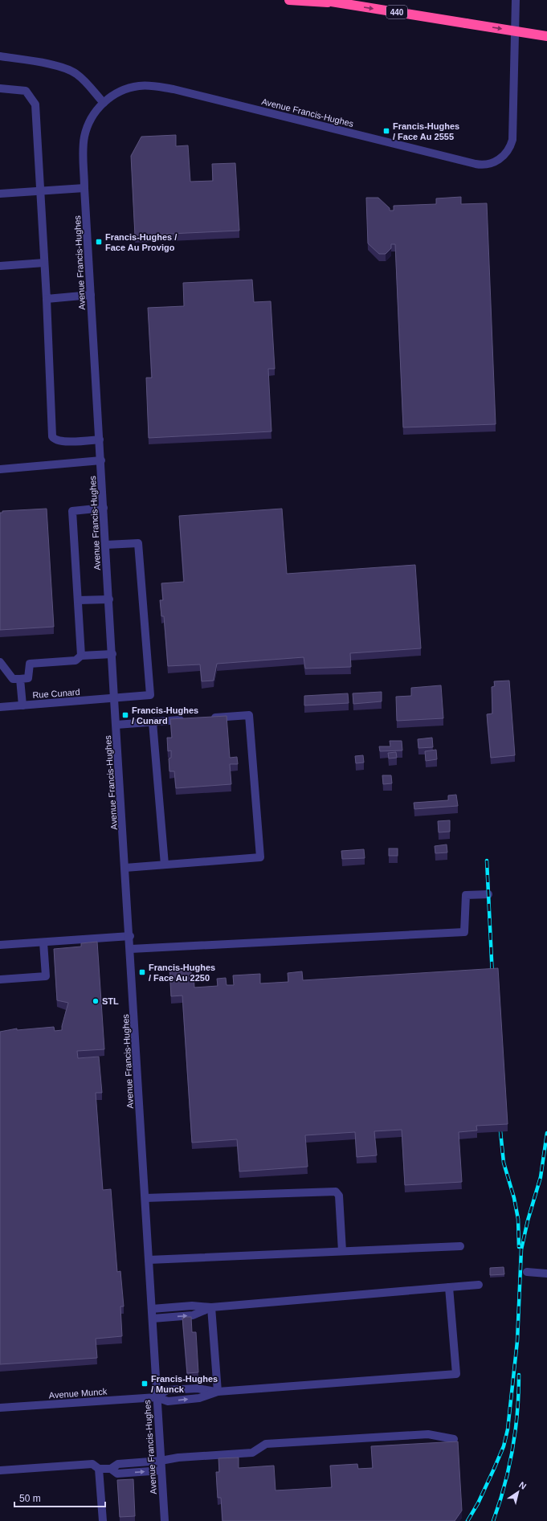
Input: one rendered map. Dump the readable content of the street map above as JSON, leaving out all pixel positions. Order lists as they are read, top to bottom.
{
  "streets": {
    "highway": ["440"],
    "street": ["Avenue Francis-Hughes", "Rue Cunard", "Avenue Munck"]
  },
  "crossings": [
    ["Avenue Francis-Hughes", "Rue Cunard"],
    ["Avenue Francis-Hughes", "Avenue Munck"]
  ],
  "places": {
    "transit": [
      "Francis-Hughes / Face Au 2555",
      "Francis-Hughes / Face Au Provigo",
      "Francis-Hughes / Cunard",
      "Francis-Hughes / Face Au 2250",
      "Francis-Hughes / Munck"
    ],
    "other": ["STL"]
  },
  "scale_bar": "50 m",
  "north": "top right"
}
